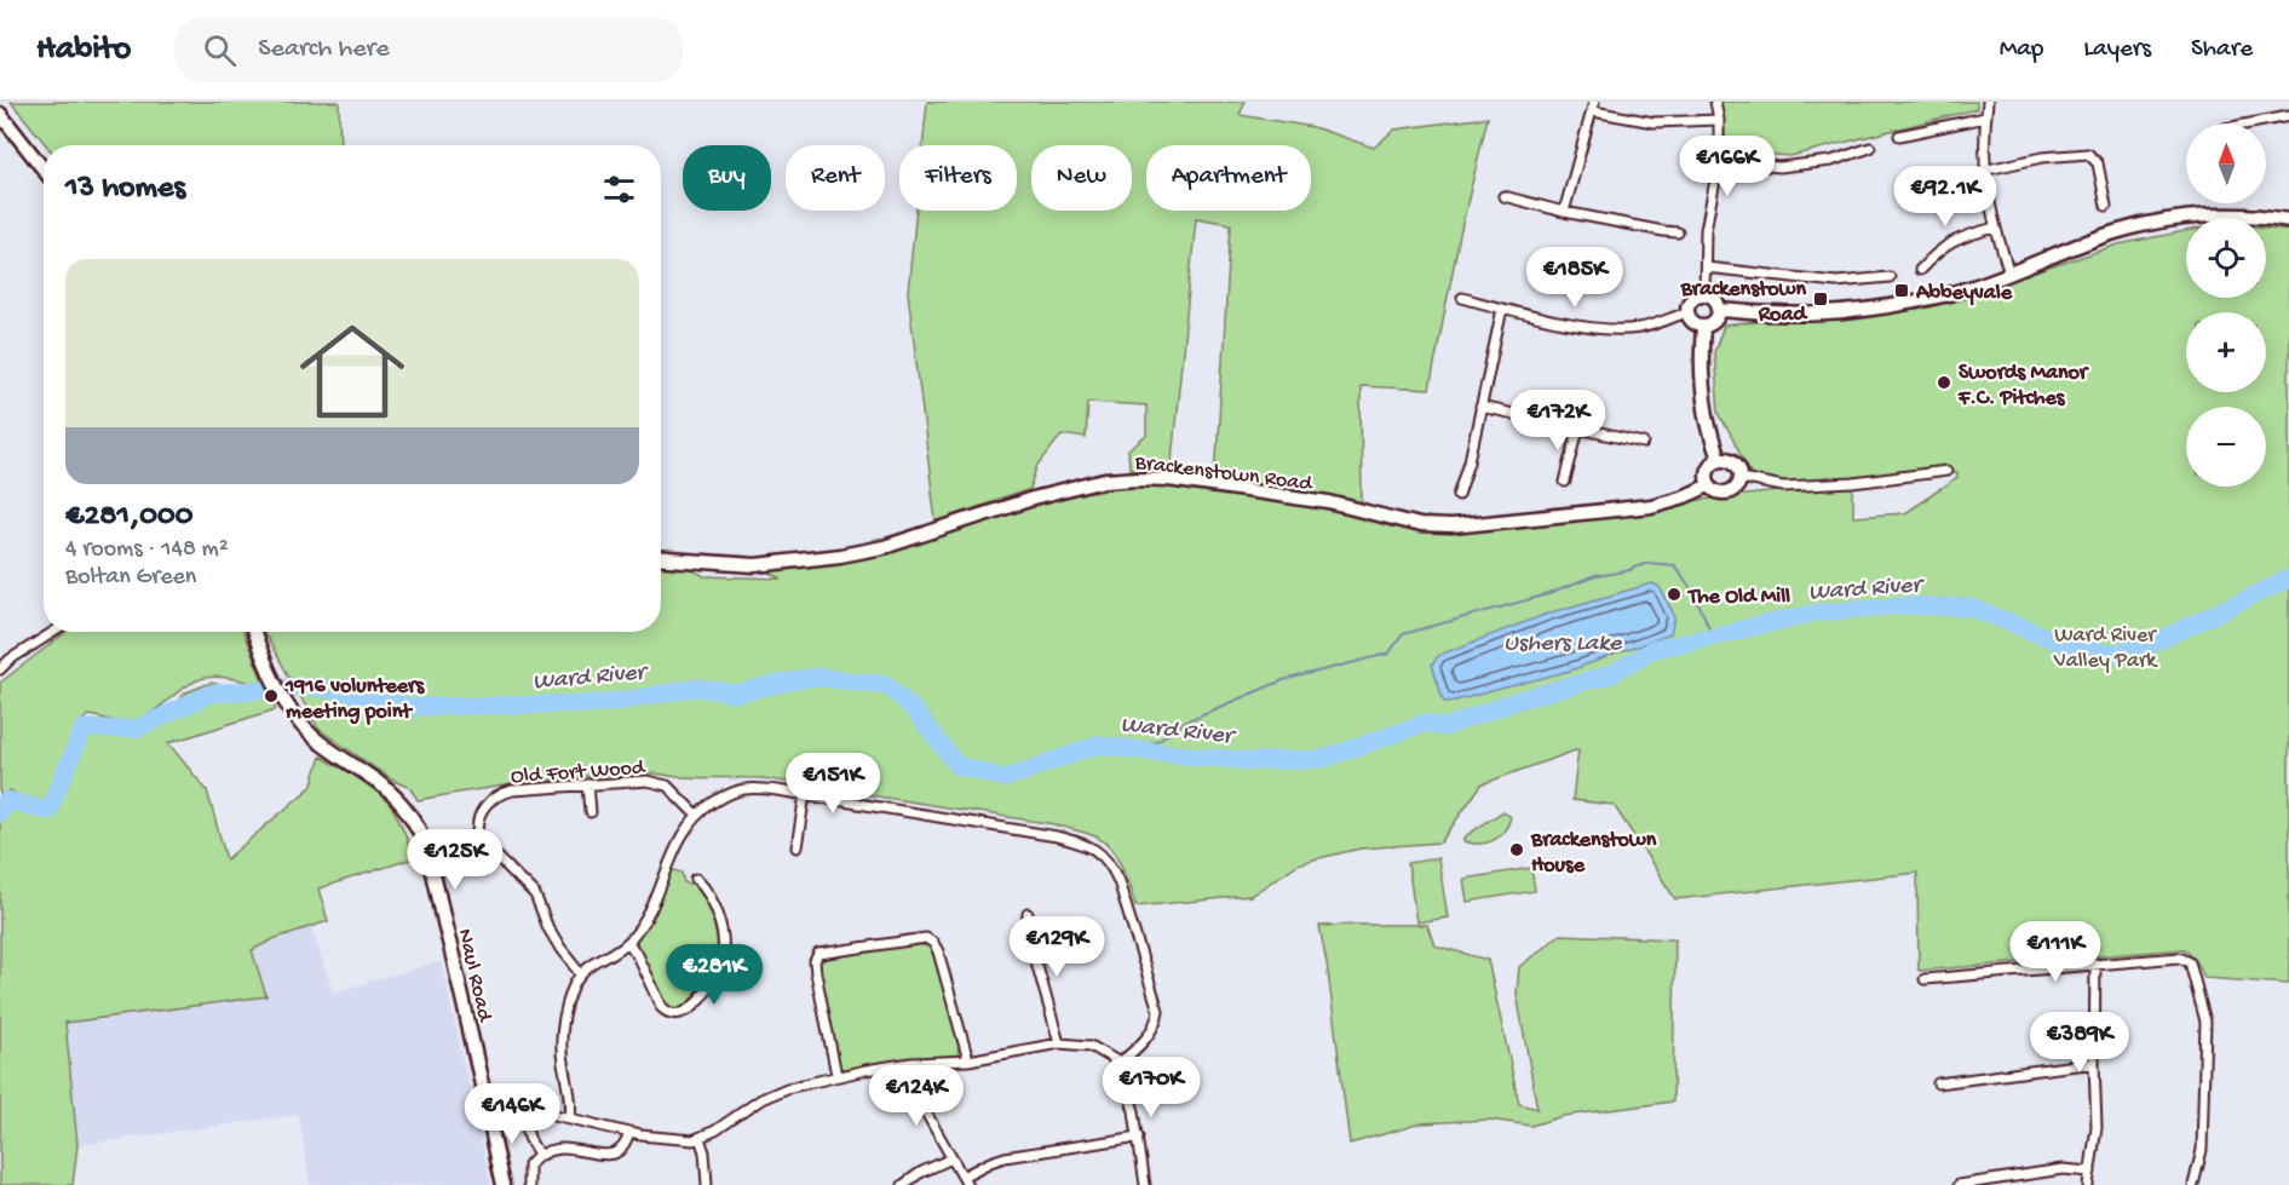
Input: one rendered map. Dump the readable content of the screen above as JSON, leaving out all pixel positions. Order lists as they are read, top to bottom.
{
  "streets": {
    "street": ["Brackenstown Road", "Old Fort Wood", "Naul Road"]
  },
  "water": ["Ward River", "Ushers Lake"],
  "parks": ["Ward River Valley Park"],
  "places": {
    "transit": ["Abbeyvale", "Brackenstown Road"],
    "other": [
      "Swords Manor F.C. Pitches",
      "The Old Mill",
      "1916 volunteers meeting point",
      "Brackenstown House"
    ]
  },
  "north": "top",
  "page": {
    "header": "Habito",
    "search": "Search here",
    "nav": ["Map", "Layers", "Share"],
    "map_buttons": ["+", "−"],
    "price": [
      "€166K",
      "€92.1K",
      "€185K",
      "€172K",
      "€151K",
      "€125K",
      "€129K",
      "€111K",
      "€281K",
      "€389K",
      "€170K",
      "€124K",
      "€146K"
    ],
    "chip": [
      "Buy",
      "Rent",
      "Filters",
      "New",
      "Apartment"
    ],
    "heading": "13 homes",
    "list": [
      {
        "name": "€281,000",
        "note": "4 rooms · 148 m² · Boltan Green"
      }
    ]
  }
}
